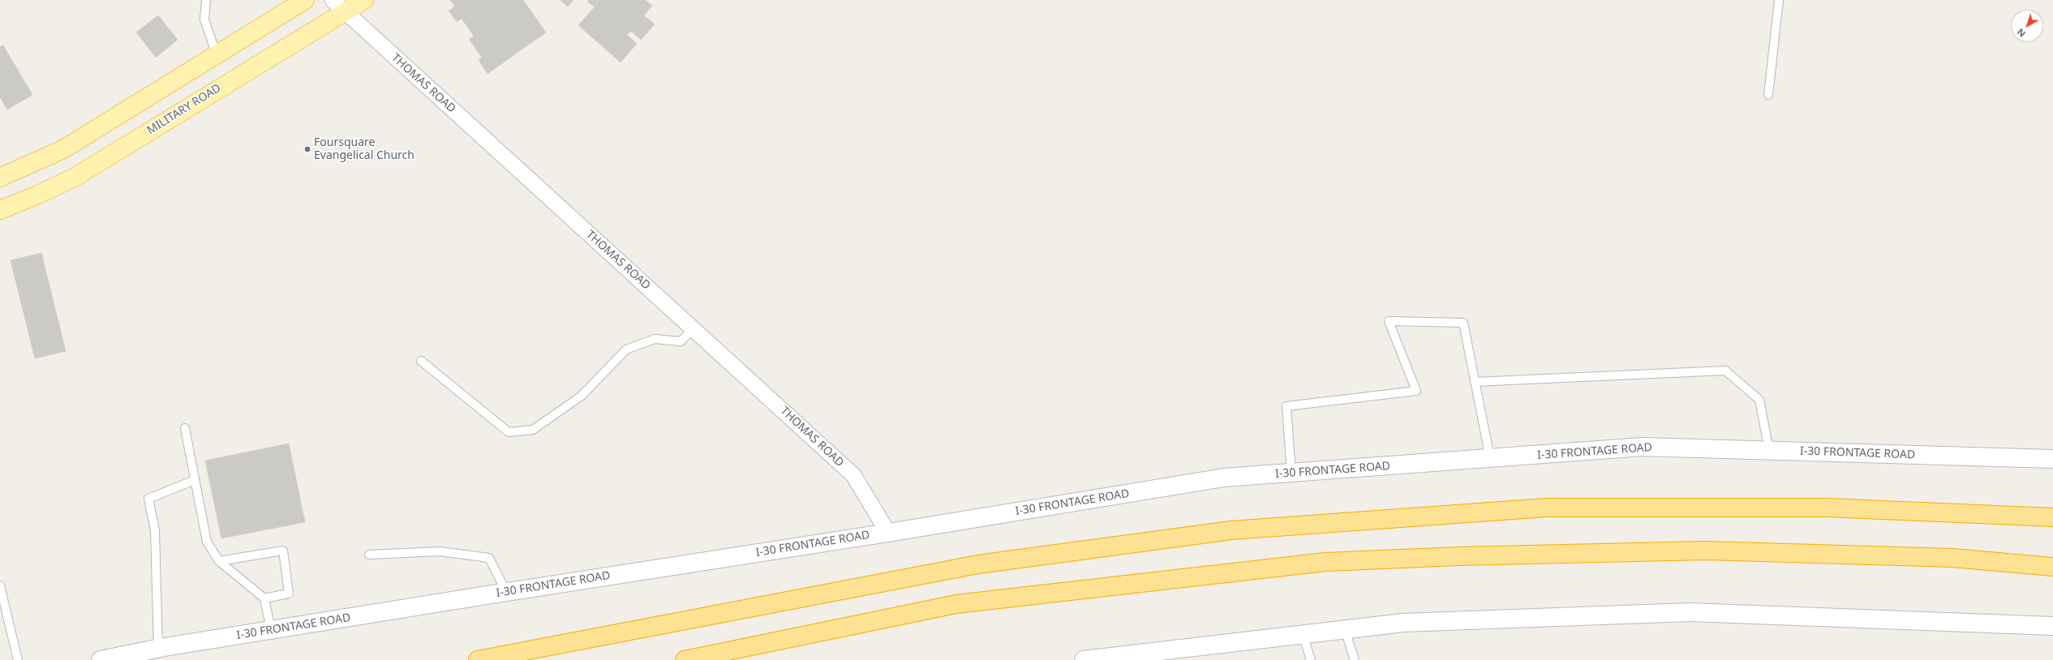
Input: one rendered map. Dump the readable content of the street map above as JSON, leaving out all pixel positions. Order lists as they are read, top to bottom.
{
  "streets": {
    "main road": ["MILITARY ROAD", "I-30 FRONTAGE ROAD"],
    "street": ["THOMAS ROAD"]
  },
  "crossings": [
    ["THOMAS ROAD", "MILITARY ROAD"],
    ["THOMAS ROAD", "I-30 FRONTAGE ROAD"]
  ],
  "places": ["Foursquare Evangelical Church"],
  "north": "bottom left"
}
